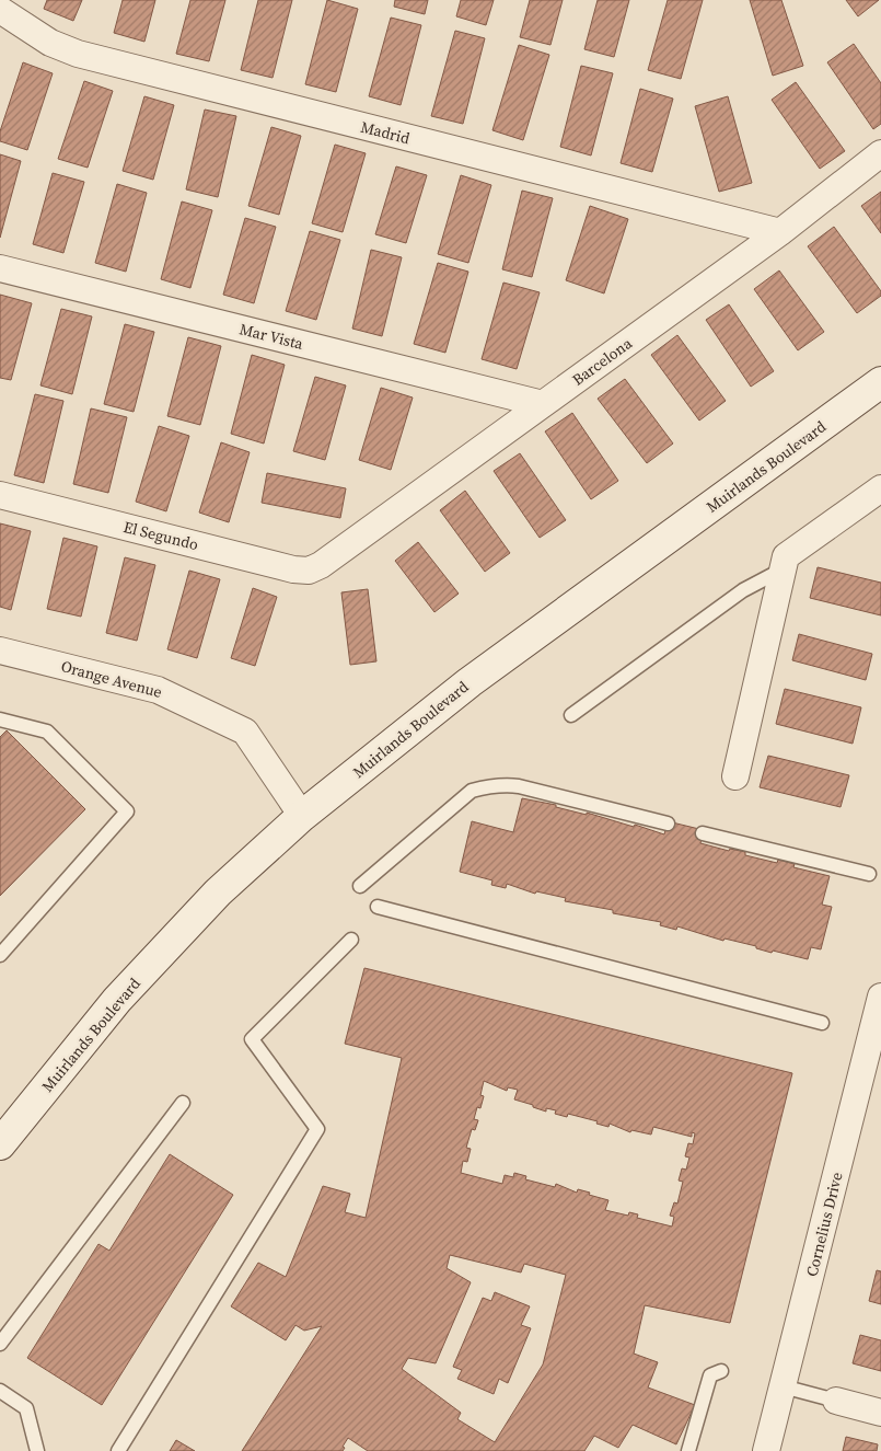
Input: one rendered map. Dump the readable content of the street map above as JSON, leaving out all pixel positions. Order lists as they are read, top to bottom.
{
  "streets": {
    "main road": ["Muirlands Boulevard"],
    "street": [
      "Madrid",
      "Mar Vista",
      "Barcelona",
      "El Segundo",
      "Orange Avenue",
      "Cornelius Drive"
    ]
  },
  "crossings": [
    ["Madrid", "Barcelona"],
    ["Mar Vista", "Barcelona"],
    ["Barcelona", "El Segundo"],
    ["Muirlands Boulevard", "Orange Avenue"]
  ]
}
